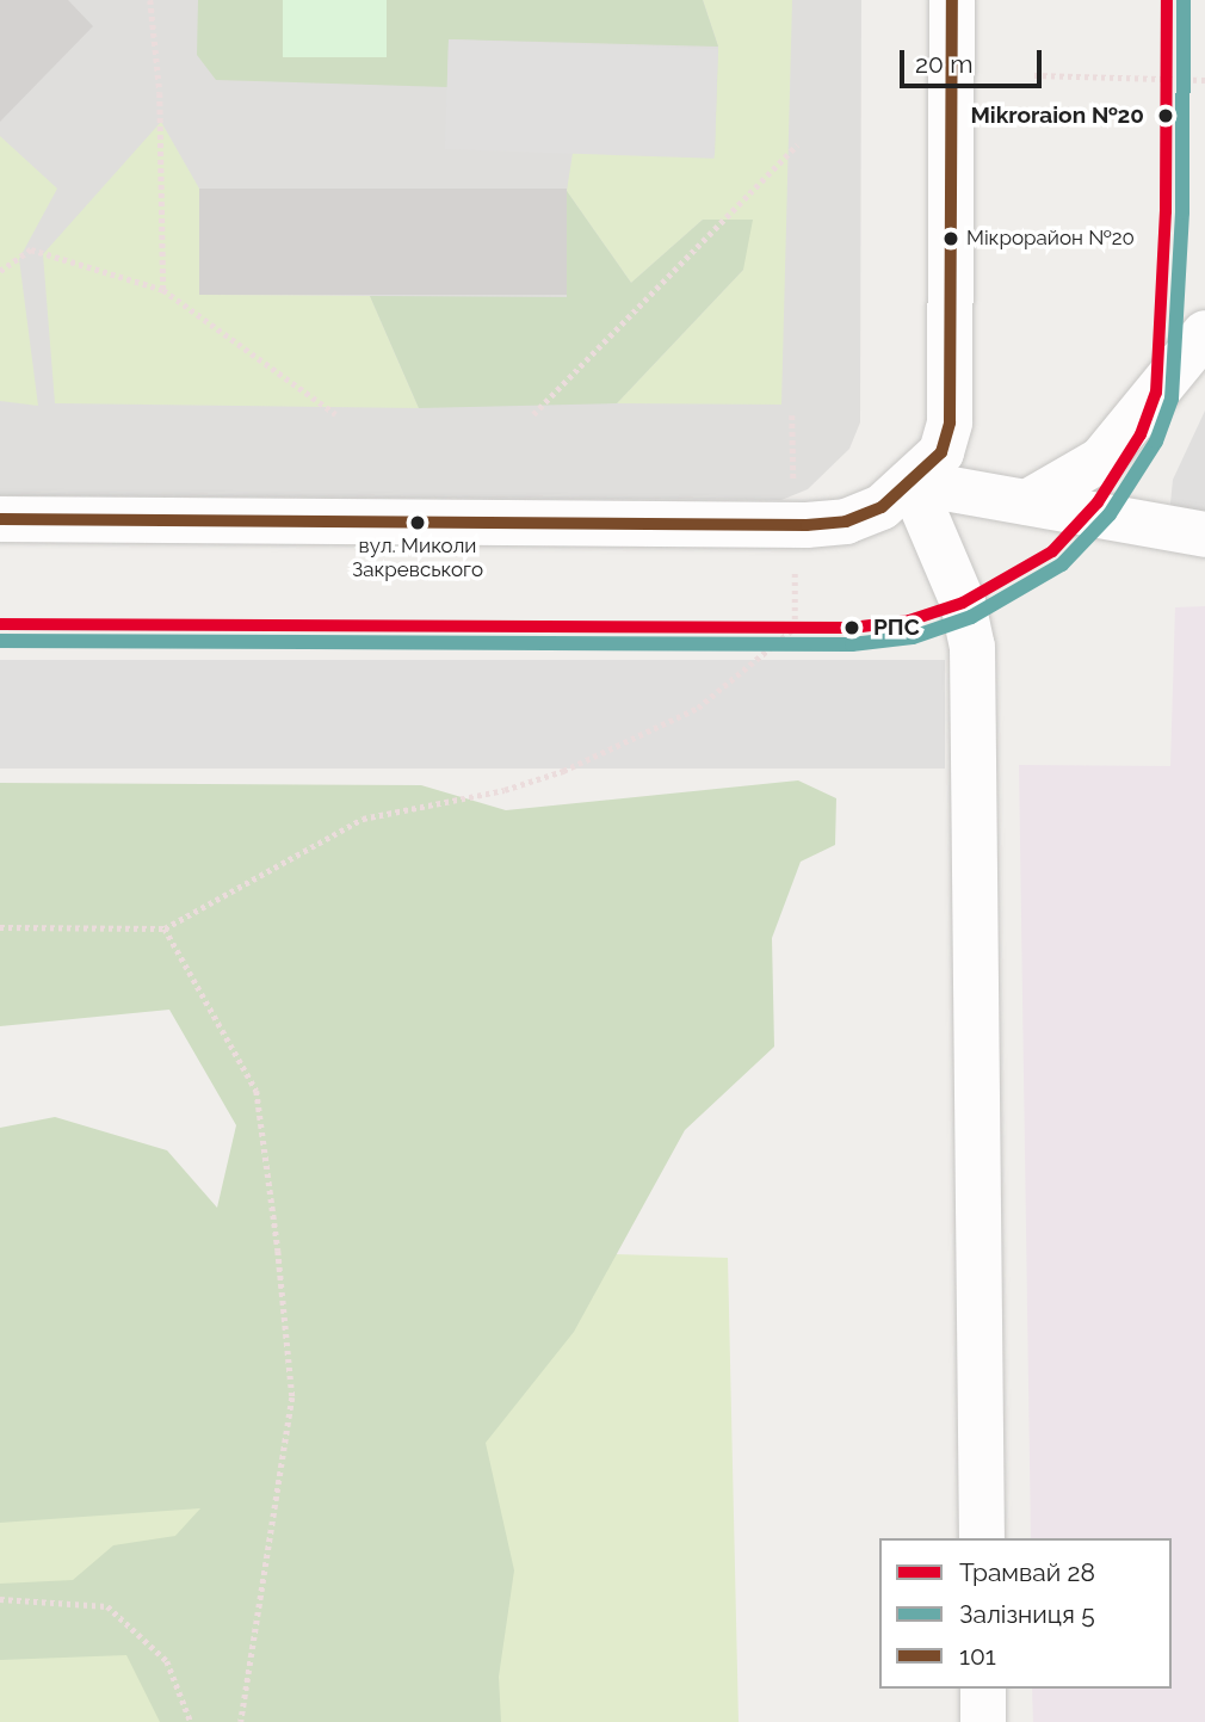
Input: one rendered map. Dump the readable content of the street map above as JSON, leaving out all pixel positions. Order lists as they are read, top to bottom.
{
  "places": [
    "Mikroraion №20",
    "Мікрорайон №20",
    "вул. Миколи Закревського",
    "РПС"
  ],
  "lines": ["tram line 28", "rail line 5", "transit line 101"],
  "legend": ["Трамвай 28", "Залізниця 5", "101"],
  "scale_bar": "20 m"
}
